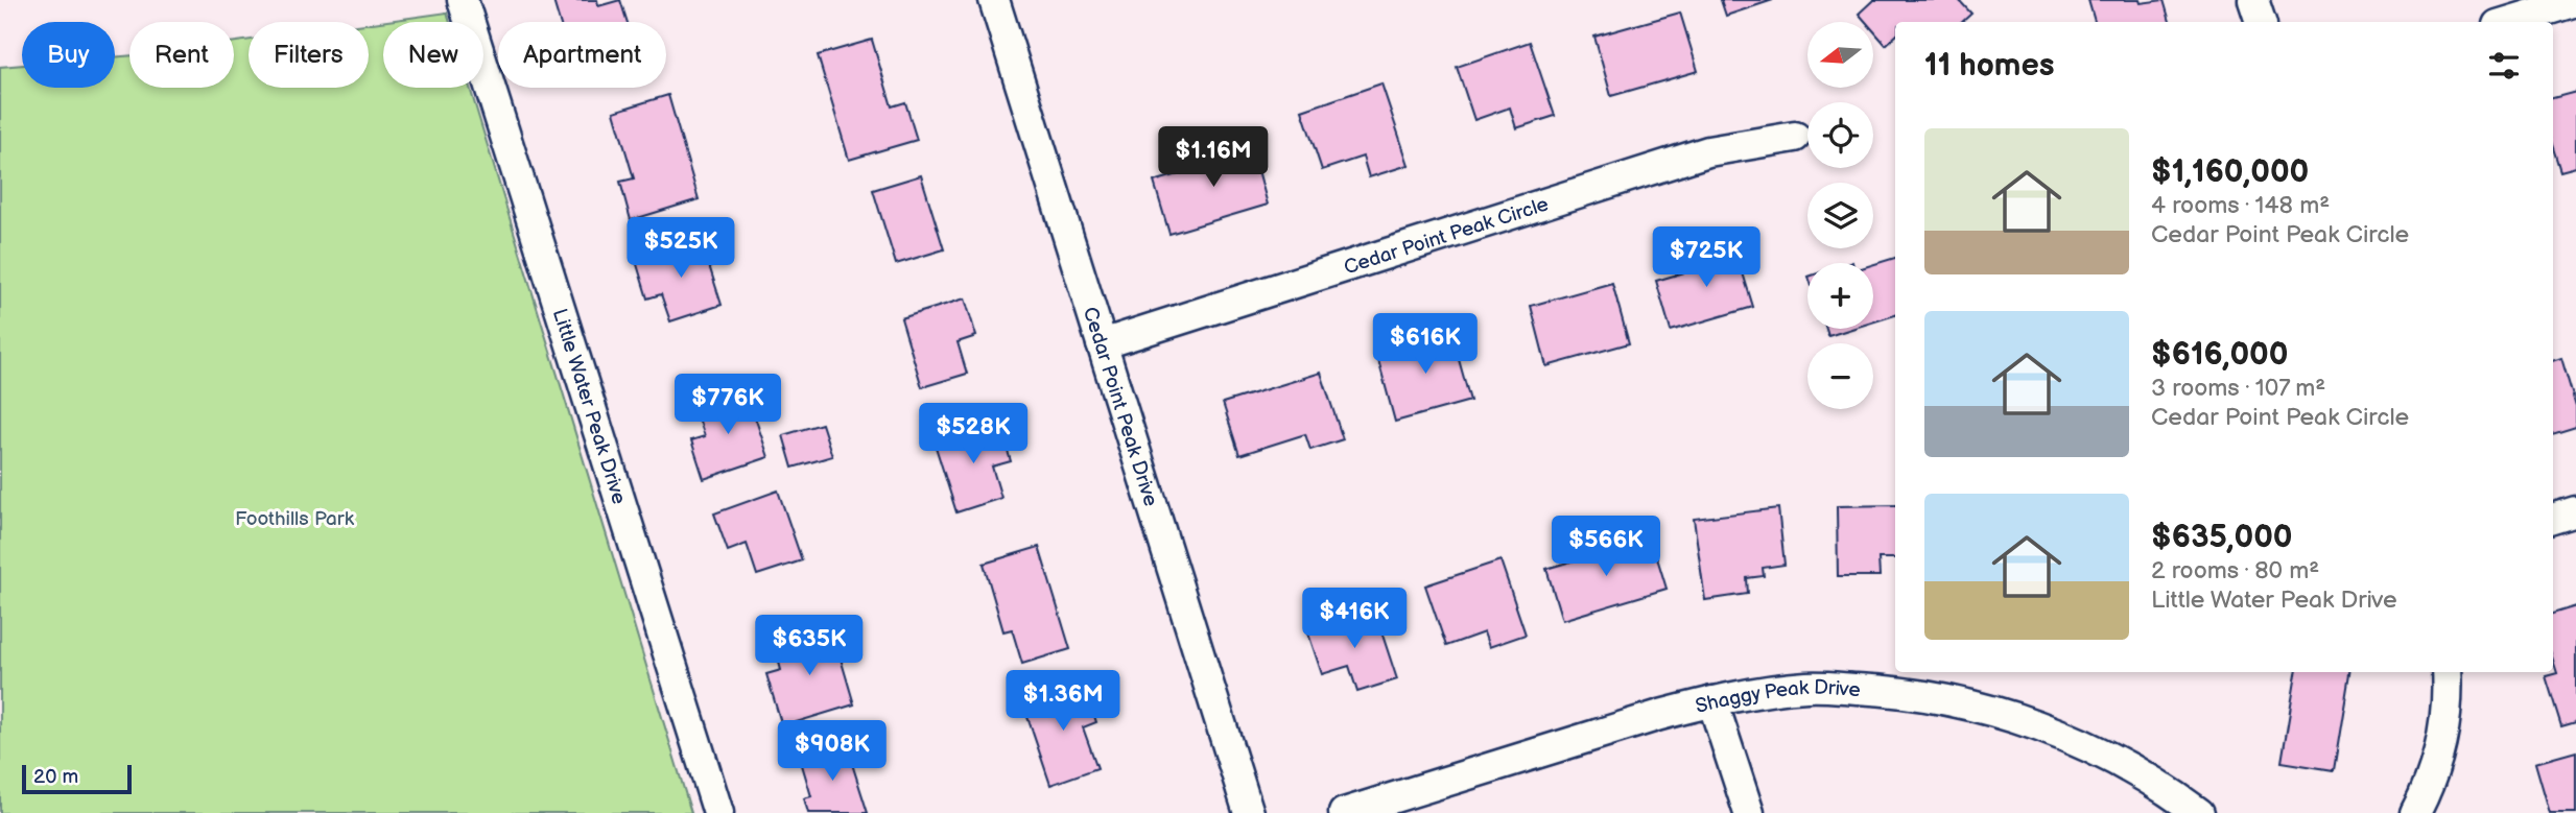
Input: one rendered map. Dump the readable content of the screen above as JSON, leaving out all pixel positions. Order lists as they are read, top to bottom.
{
  "streets": {
    "street": [
      "Cedar Point Peak Circle",
      "Little Water Peak Drive",
      "Cedar Point Peak Drive",
      "Shaggy Peak Drive"
    ]
  },
  "crossings": [
    ["Cedar Point Peak Circle", "Cedar Point Peak Drive"]
  ],
  "parks": ["Foothills Park"],
  "scale_bar": "20 m",
  "north": "left",
  "page": {
    "map_buttons": ["+", "−"],
    "chip": [
      "Buy",
      "Rent",
      "Filters",
      "New",
      "Apartment"
    ],
    "heading": "11 homes",
    "list": [
      {
        "name": "$1,160,000",
        "note": "4 rooms · 148 m² · Cedar Point Peak Circle"
      },
      {
        "name": "$616,000",
        "note": "3 rooms · 107 m² · Cedar Point Peak Circle"
      },
      {
        "name": "$635,000",
        "note": "2 rooms · 80 m² · Little Water Peak Drive"
      }
    ],
    "price": [
      "$1.16M",
      "$525K",
      "$725K",
      "$616K",
      "$776K",
      "$528K",
      "$566K",
      "$416K",
      "$635K",
      "$1.36M",
      "$908K"
    ],
    "scale": "20 m"
  }
}
